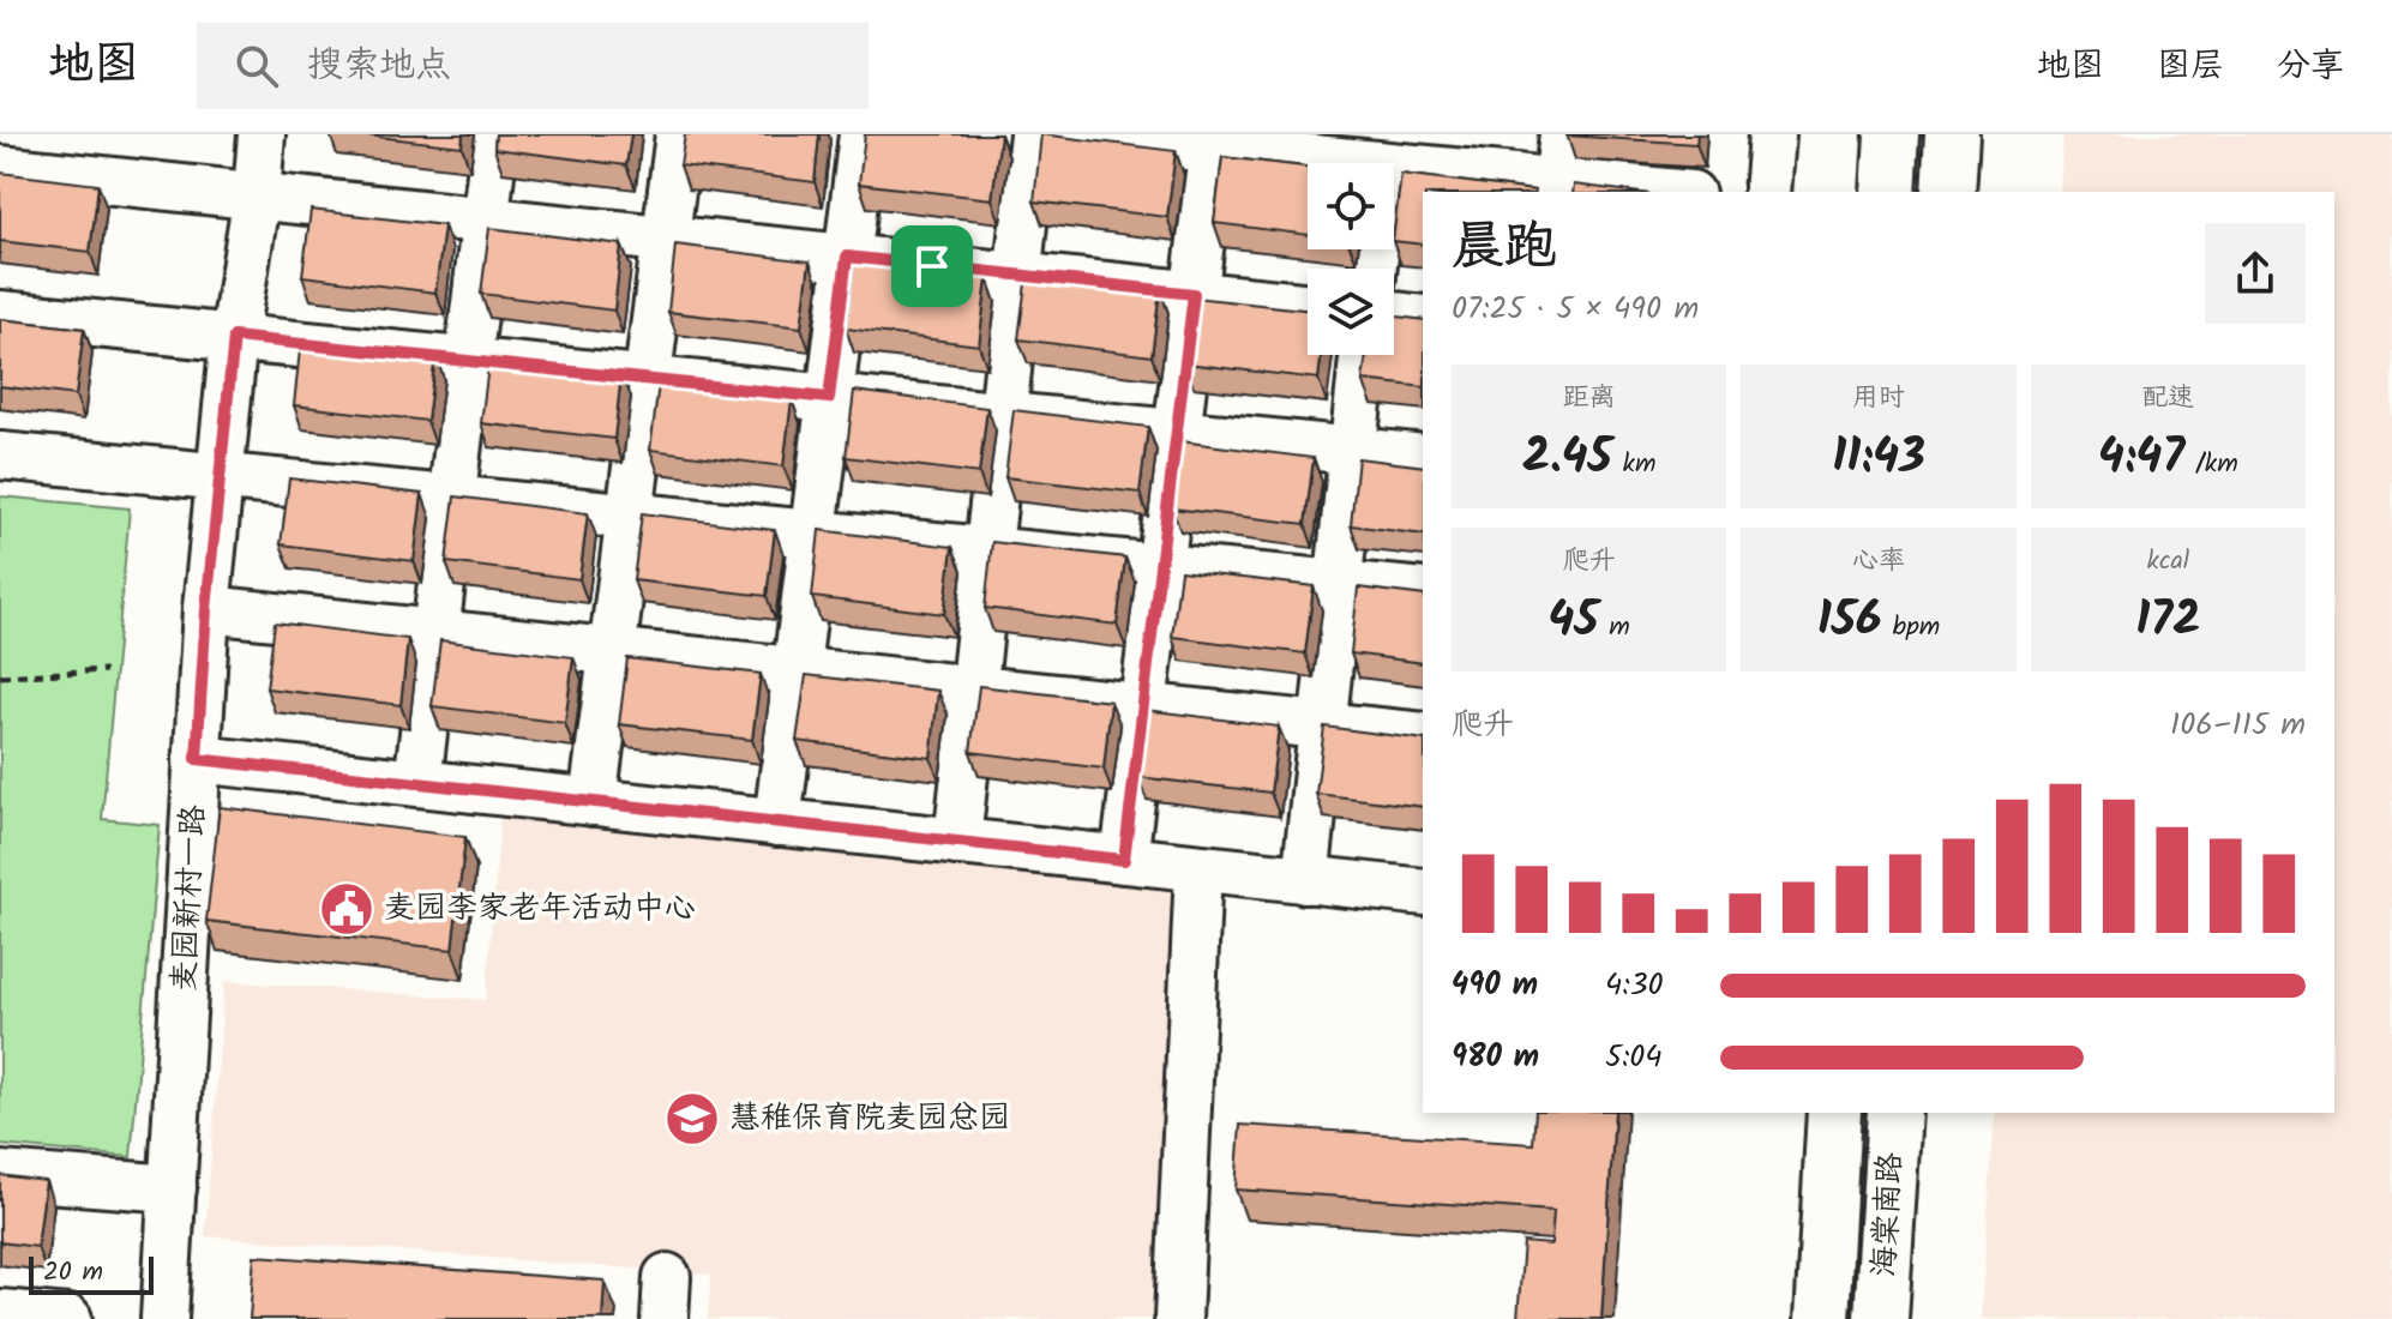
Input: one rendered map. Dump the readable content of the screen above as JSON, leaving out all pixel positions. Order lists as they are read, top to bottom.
{
  "streets": {
    "main road": ["海棠南路"],
    "street": ["麦园新村一路"]
  },
  "places": {
    "public building": ["麦园李家老年活动中心"],
    "school or university": ["慧稚保育院麦园总园"]
  },
  "scale_bar": "20 m",
  "page": {
    "header": "地图",
    "search": "搜索地点",
    "nav": ["地图", "图层", "分享"],
    "heading": ["晨跑", "07:25 · 5 × 490 m"],
    "stats": [
      ["距离", "2.45 km"],
      ["用时", "11:43"],
      ["配速", "4:47 /km"],
      ["爬升", "45 m"],
      ["心率", "156 bpm"],
      ["kcal", "172"]
    ],
    "chart": ["爬升", "106–115 m"],
    "list": [
      {
        "name": "490 m",
        "note": "4:30"
      },
      {
        "name": "980 m",
        "note": "5:04"
      }
    ],
    "scale": "20 m"
  }
}
